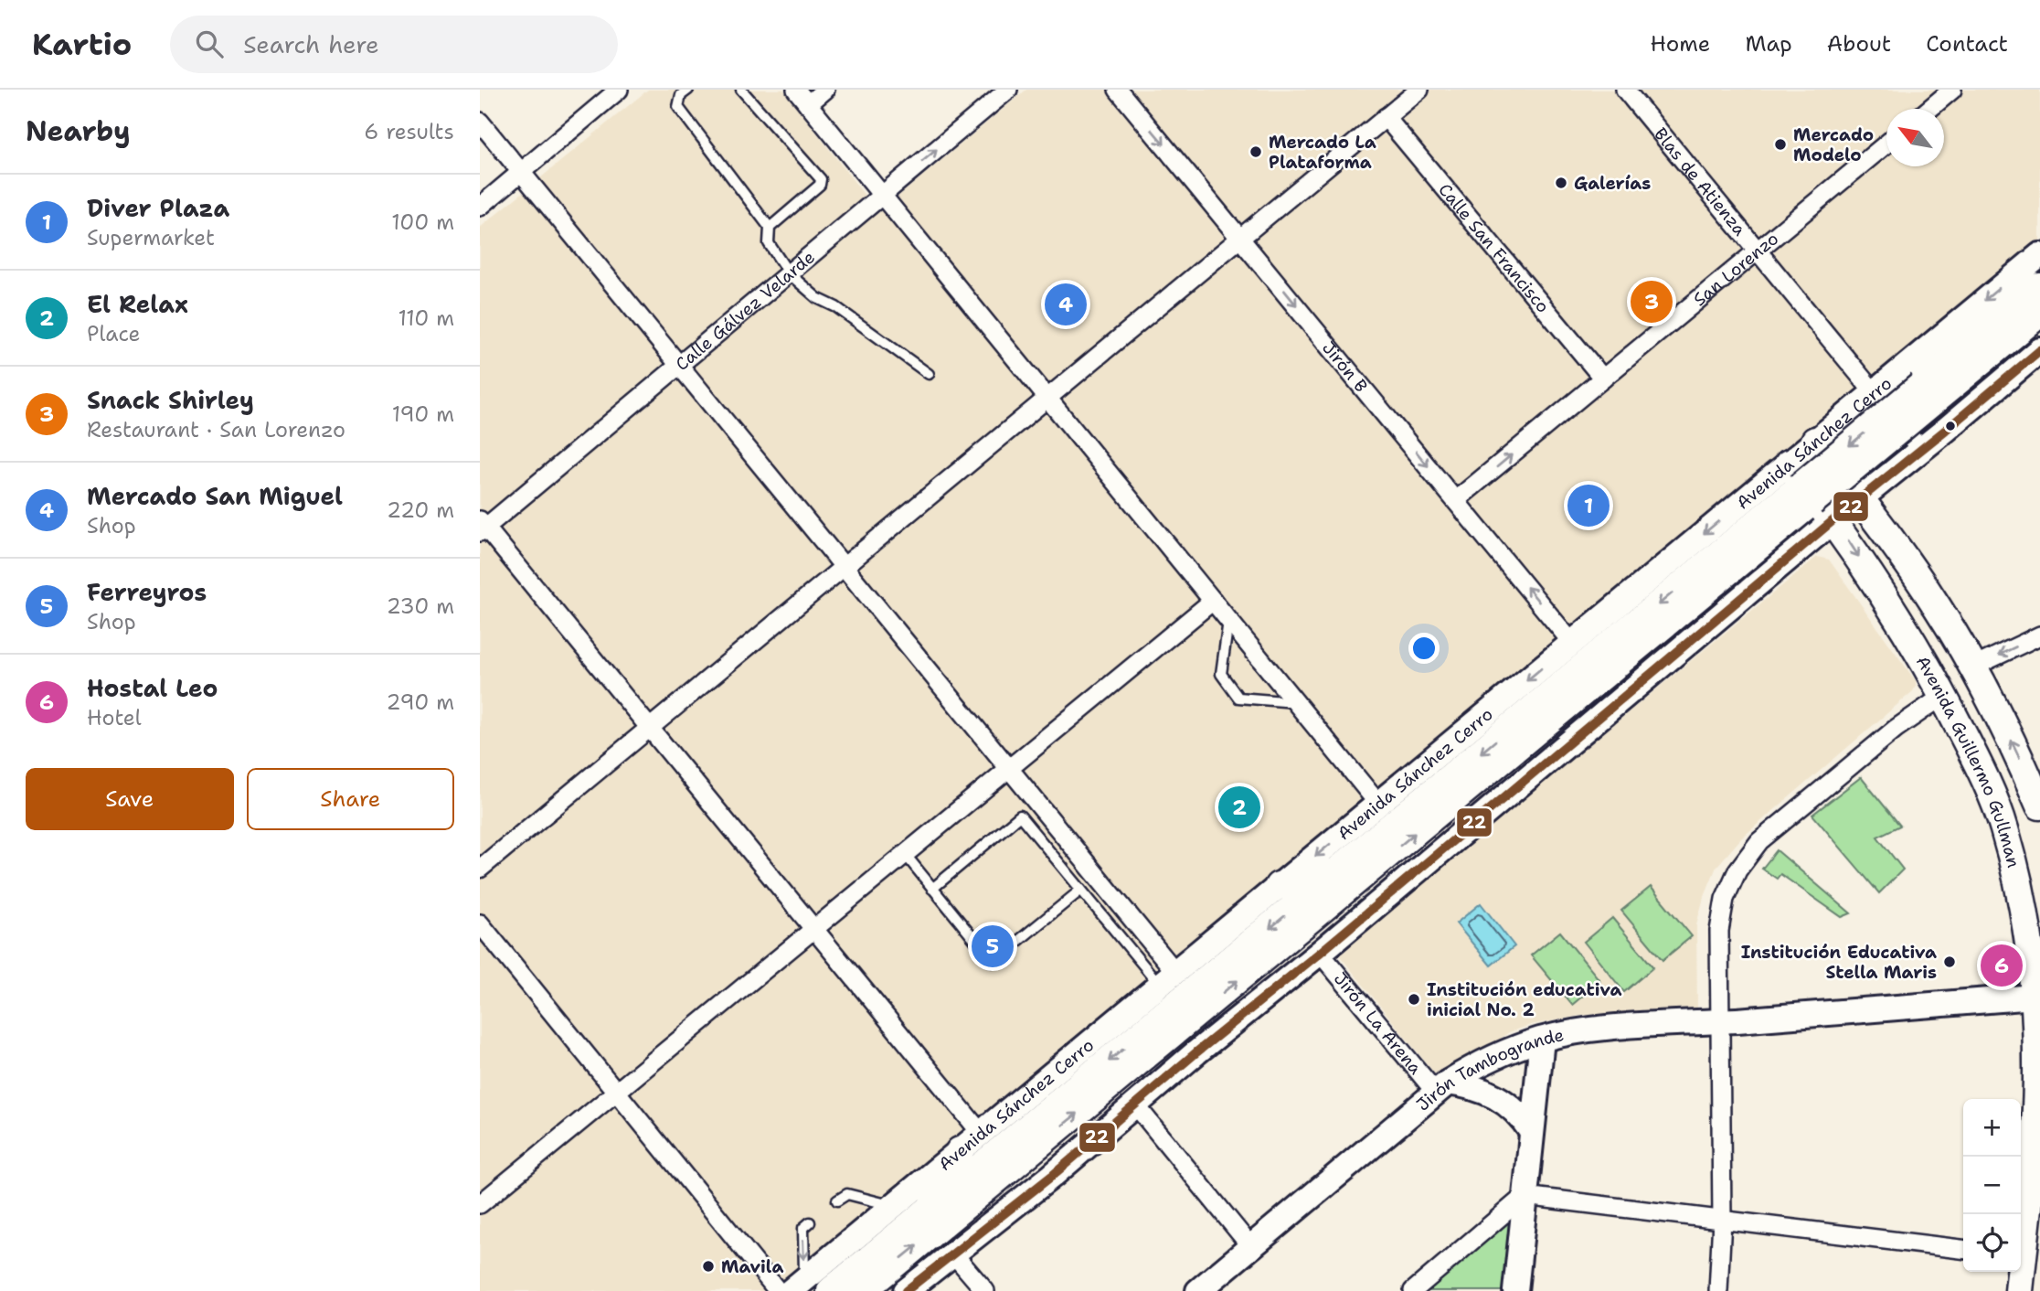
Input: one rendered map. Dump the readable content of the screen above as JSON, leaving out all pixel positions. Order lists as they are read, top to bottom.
{
  "streets": {
    "main road": ["Avenida Sánchez Cerro", "Avenida Guillermo Gullman", "Jirón Tambogrande"],
    "street": [
      "Blas de Atienza",
      "Calle San Francisco",
      "San Lorenzo",
      "Calle Gálvez Velarde",
      "Jirón B",
      "Jirón La Arena"
    ]
  },
  "crossings": [
    ["Blas de Atienza", "San Lorenzo"],
    ["Blas de Atienza", "Avenida Sánchez Cerro"],
    ["Calle San Francisco", "San Lorenzo"],
    ["San Lorenzo", "Jirón B"],
    ["Jirón B", "Avenida Sánchez Cerro"],
    ["Avenida Sánchez Cerro", "Avenida Guillermo Gullman"],
    ["Avenida Guillermo Gullman", "Jirón Tambogrande"],
    ["Jirón La Arena", "Jirón Tambogrande"]
  ],
  "places": [
    "Mercado Modelo",
    "Mercado La Plataforma",
    "Galerías",
    "Institución Educativa Stella Maris",
    "Institución educativa inicial No. 2",
    "Mavila"
  ],
  "lines": ["transit line 22"],
  "north": "top left",
  "page": {
    "header": "Kartio",
    "search": "Search here",
    "nav": [
      "Home",
      "Map",
      "About",
      "Contact"
    ],
    "heading": ["Nearby", "6 results"],
    "list": [
      {
        "mark": "1",
        "name": "Diver Plaza",
        "note": "Supermarket",
        "value": "100 m"
      },
      {
        "mark": "2",
        "name": "El Relax",
        "note": "Place",
        "value": "110 m"
      },
      {
        "mark": "3",
        "name": "Snack Shirley",
        "note": "Restaurant · San Lorenzo",
        "value": "190 m"
      },
      {
        "mark": "4",
        "name": "Mercado San Miguel",
        "note": "Shop",
        "value": "220 m"
      },
      {
        "mark": "5",
        "name": "Ferreyros",
        "note": "Shop",
        "value": "230 m"
      },
      {
        "mark": "6",
        "name": "Hostal Leo",
        "note": "Hotel",
        "value": "290 m"
      }
    ],
    "pins": [
      "3",
      "4",
      "1",
      "2",
      "5",
      "6"
    ],
    "buttons": ["Save", "Share"],
    "map_buttons": ["+", "−"]
  }
}
